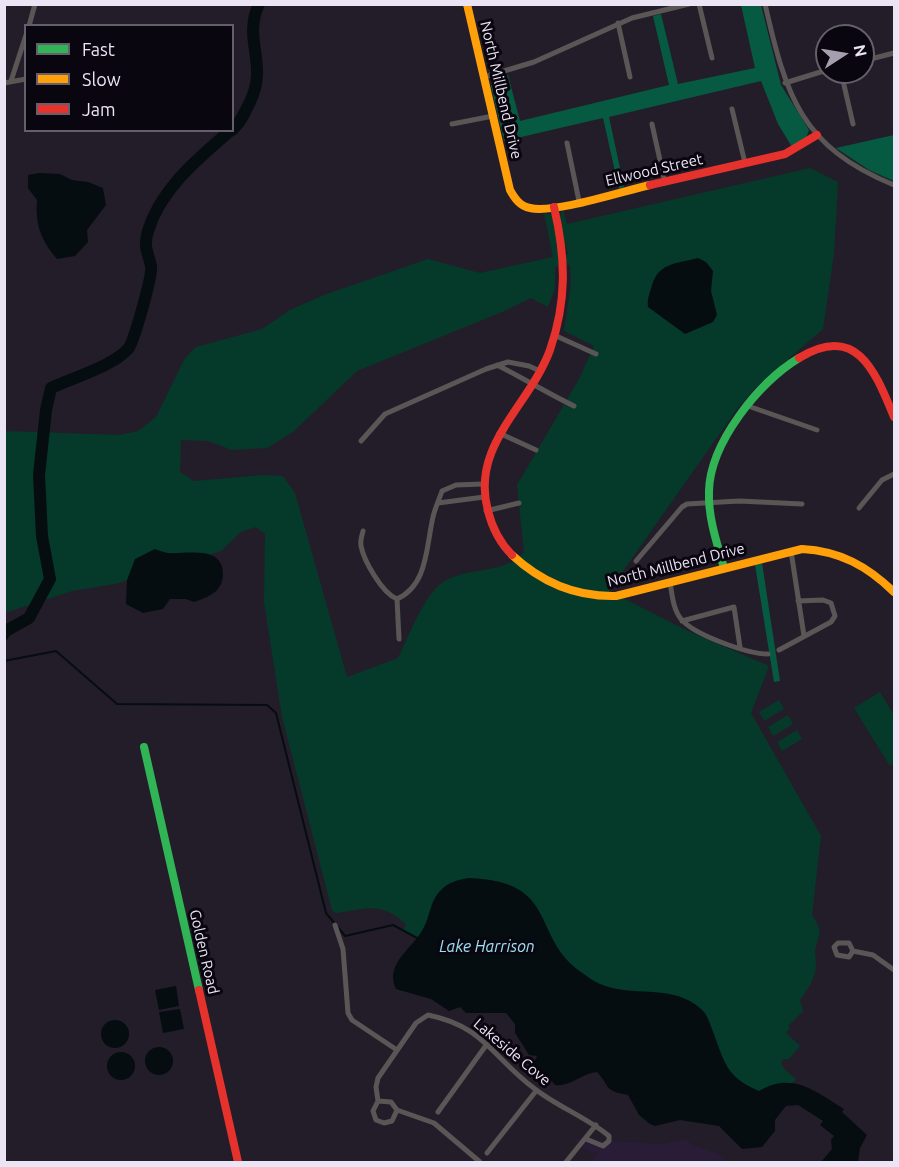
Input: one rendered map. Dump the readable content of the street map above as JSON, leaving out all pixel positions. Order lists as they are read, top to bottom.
{
  "streets": {
    "street": [
      "North Millbend Drive",
      "Ellwood Street",
      "Golden Road",
      "Lakeside Cove"
    ]
  },
  "crossings": [
    ["North Millbend Drive", "Ellwood Street"]
  ],
  "water": ["Lake Harrison"],
  "legend": ["Fast", "Slow", "Jam"],
  "north": "right"
}
